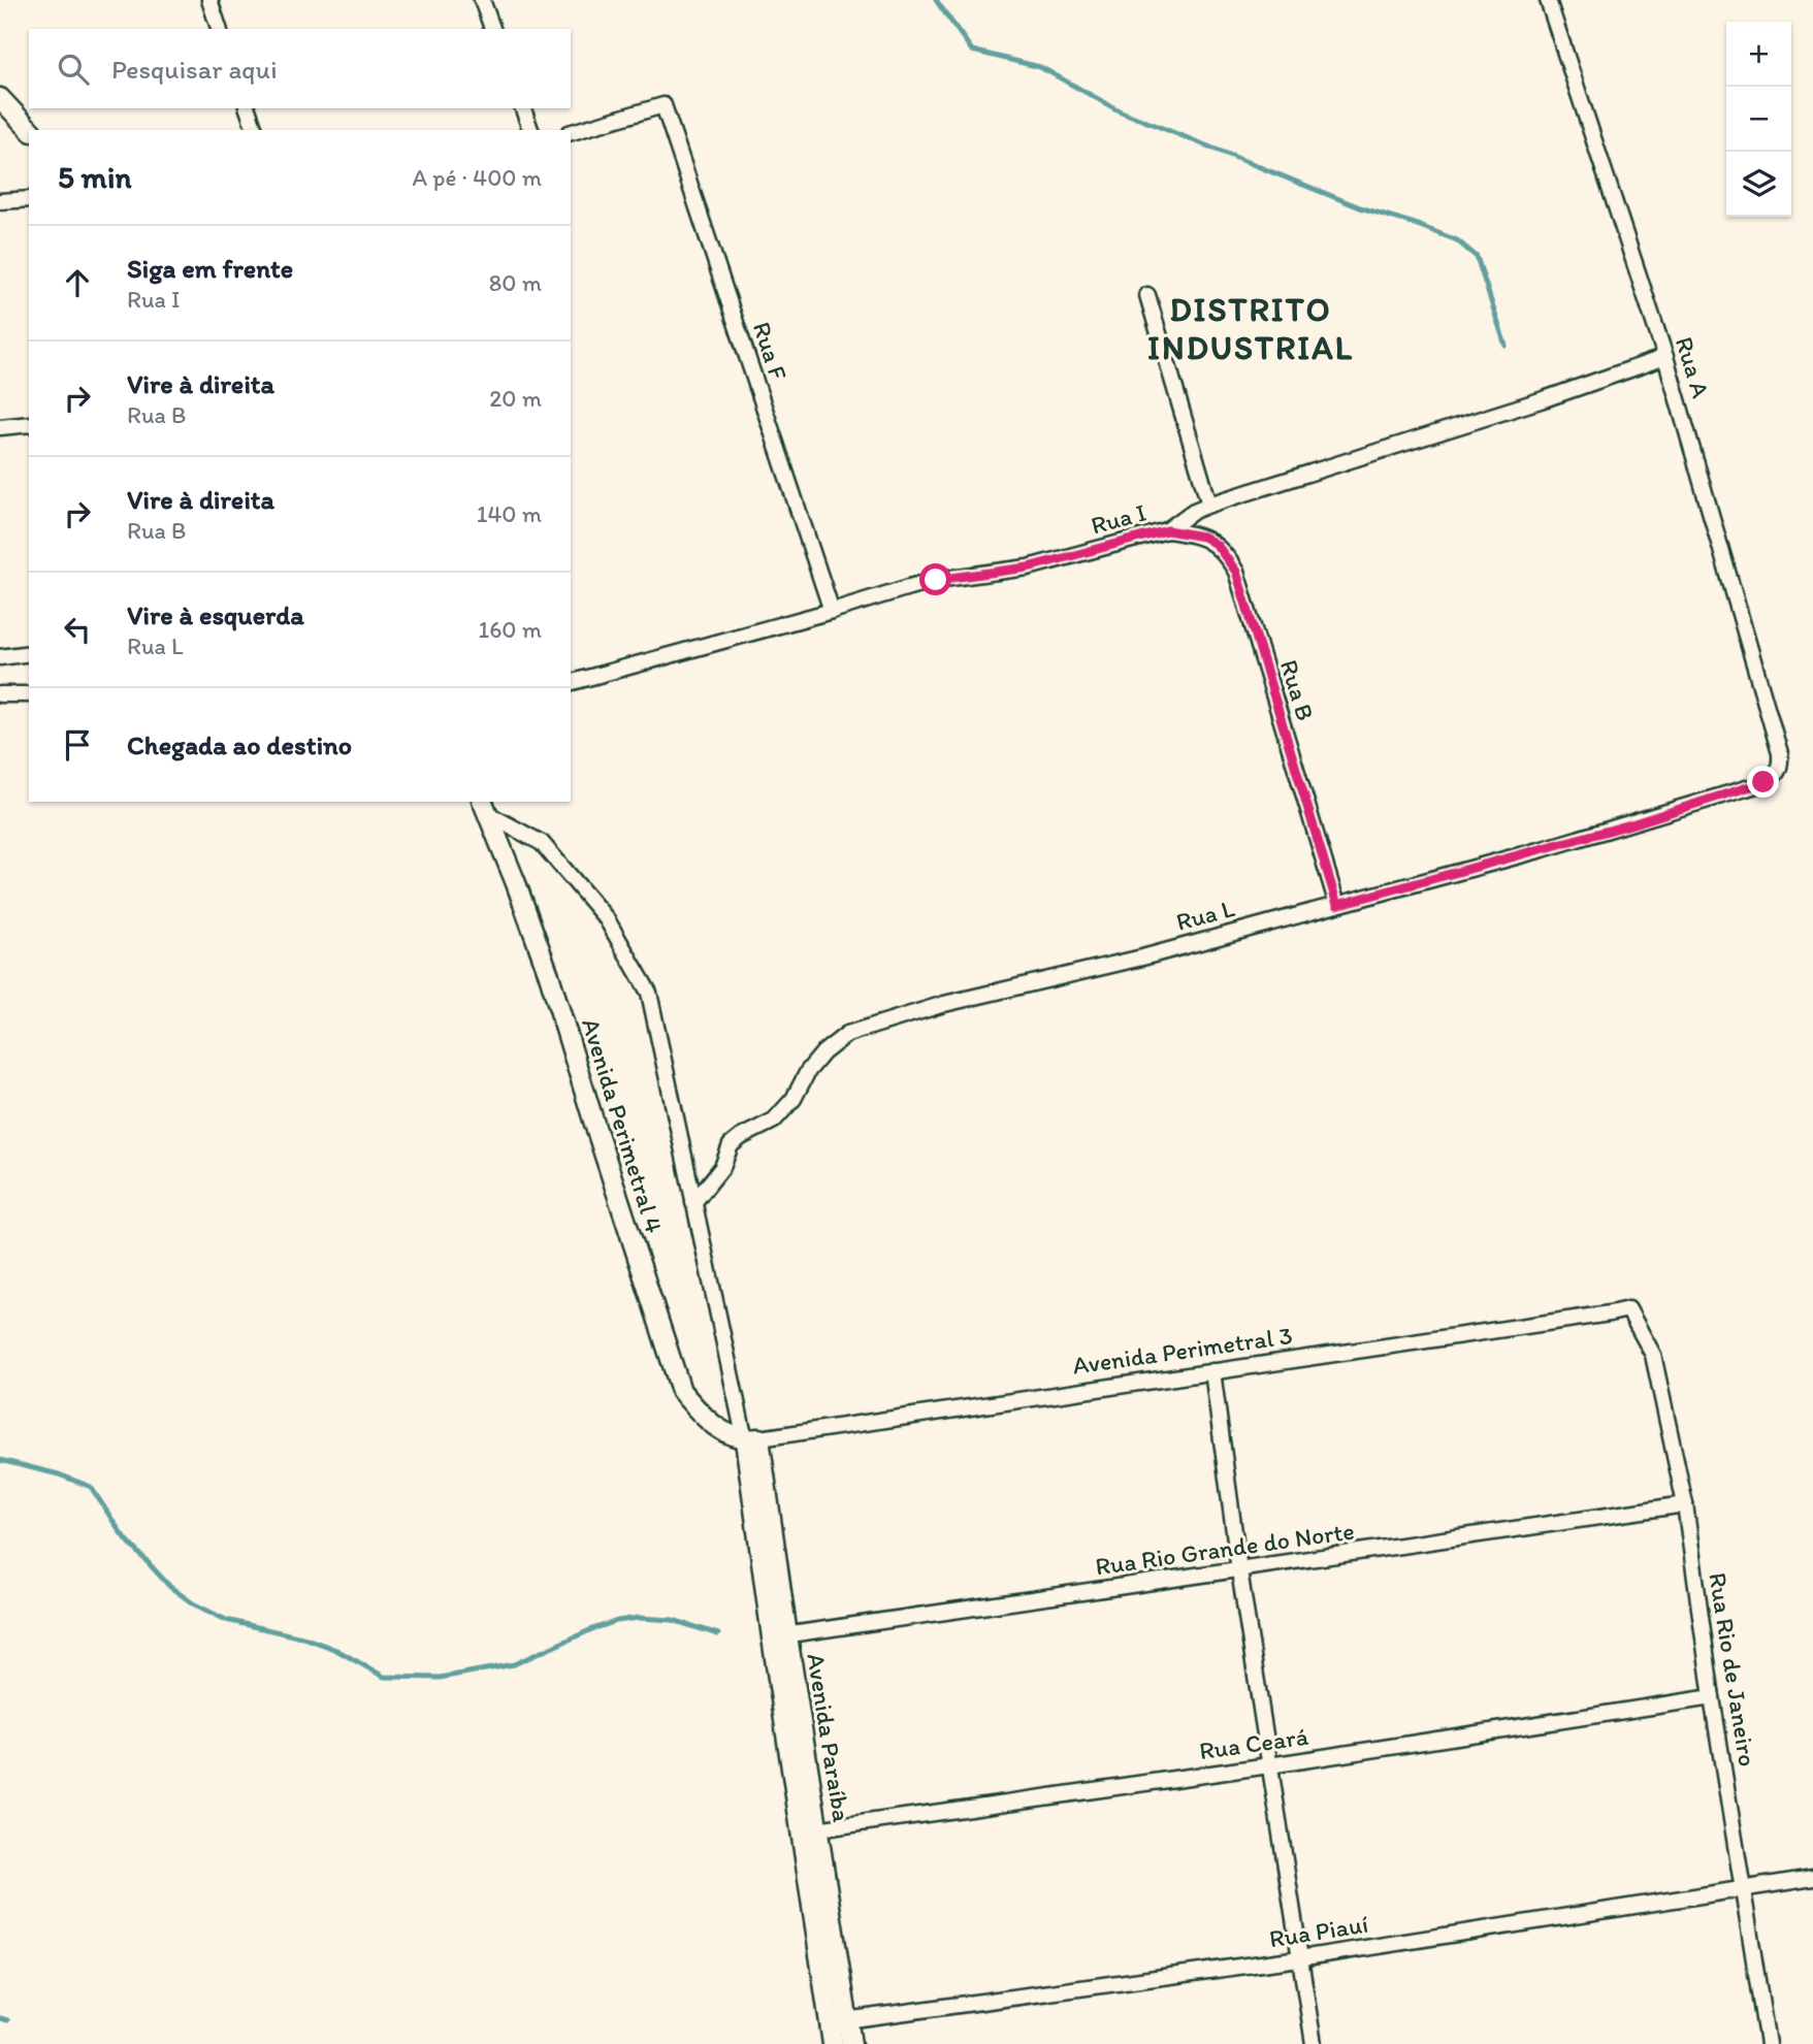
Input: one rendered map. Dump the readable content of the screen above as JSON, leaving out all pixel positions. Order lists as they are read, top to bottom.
{
  "streets": {
    "street": [
      "Rua F",
      "Rua A",
      "Rua I",
      "Rua B",
      "Rua L",
      "Avenida Perimetral 4",
      "Avenida Perimetral 3",
      "Rua Rio Grande do Norte",
      "Rua Rio de Janeiro",
      "Avenida Paraíba",
      "Rua Ceará",
      "Rua Piauí"
    ]
  },
  "crossings": [
    ["Rua F", "Rua I"],
    ["Rua A", "Rua I"],
    ["Rua A", "Rua L"],
    ["Rua I", "Rua B"],
    ["Rua B", "Rua L"],
    ["Avenida Perimetral 4", "Avenida Perimetral 3"],
    ["Avenida Perimetral 4", "Avenida Paraíba"],
    ["Avenida Perimetral 3", "Rua Rio de Janeiro"],
    ["Avenida Perimetral 3", "Avenida Paraíba"],
    ["Rua Rio Grande do Norte", "Rua Rio de Janeiro"],
    ["Rua Rio Grande do Norte", "Avenida Paraíba"],
    ["Rua Rio de Janeiro", "Rua Ceará"],
    ["Rua Rio de Janeiro", "Rua Piauí"],
    ["Avenida Paraíba", "Rua Ceará"],
    ["Avenida Paraíba", "Rua Piauí"]
  ],
  "districts": ["DISTRITO INDUSTRIAL"],
  "page": {
    "map_buttons": ["+", "−"],
    "search": "Pesquisar aqui",
    "heading": ["5 min", "A pé · 400 m"],
    "list": [
      ["Siga em frente", "Rua I", "80 m"],
      ["Vire à direita", "Rua B", "20 m"],
      ["Vire à direita", "Rua B", "140 m"],
      ["Vire à esquerda", "Rua L", "160 m"],
      "Chegada ao destino"
    ]
  }
}
